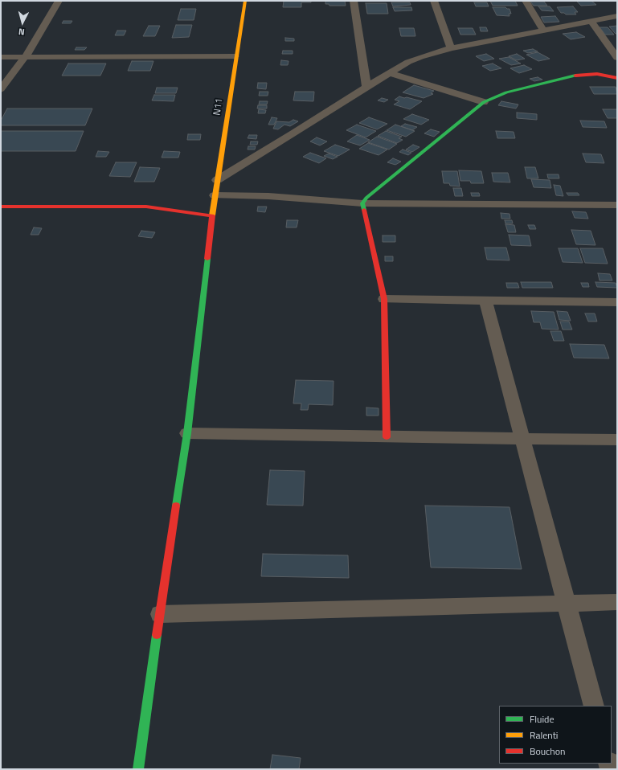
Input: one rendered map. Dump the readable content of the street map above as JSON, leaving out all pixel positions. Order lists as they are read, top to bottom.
{
  "streets": {
    "main road": ["N11"]
  },
  "legend": ["Fluide", "Ralenti", "Bouchon"],
  "north": "bottom"
}
